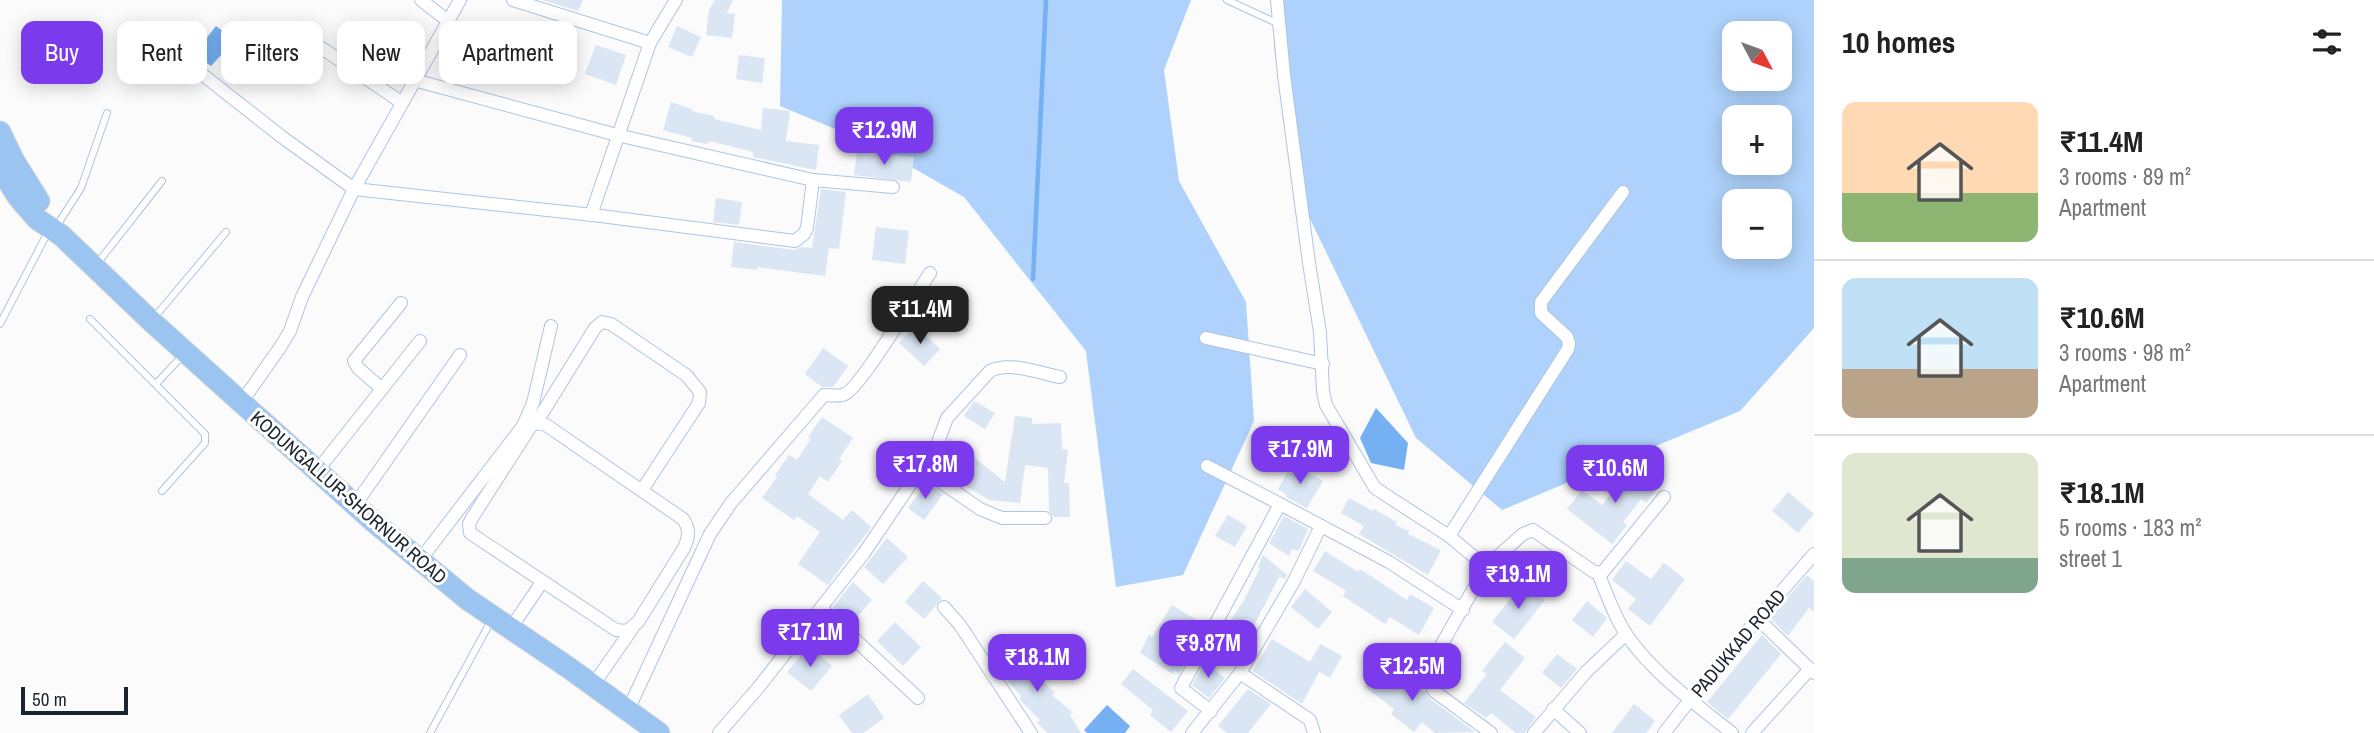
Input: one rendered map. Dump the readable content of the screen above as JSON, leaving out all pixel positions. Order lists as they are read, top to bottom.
{
  "streets": {
    "main road": ["KODUNGALLUR-SHORNUR ROAD"],
    "street": ["PADUKKAD ROAD"]
  },
  "scale_bar": "50 m",
  "north": "bottom right",
  "page": {
    "heading": "10 homes",
    "map_buttons": ["+", "−"],
    "chip": [
      "Buy",
      "Rent",
      "Filters",
      "New",
      "Apartment"
    ],
    "list": [
      {
        "name": "₹11.4M",
        "note": "3 rooms · 89 m² · Apartment"
      },
      {
        "name": "₹10.6M",
        "note": "3 rooms · 98 m² · Apartment"
      },
      {
        "name": "₹18.1M",
        "note": "5 rooms · 183 m² · street 1"
      }
    ],
    "price": [
      "₹12.9M",
      "₹11.4M",
      "₹17.9M",
      "₹17.8M",
      "₹10.6M",
      "₹19.1M",
      "₹17.1M",
      "₹9.87M",
      "₹18.1M",
      "₹12.5M"
    ],
    "scale": "50 m"
  }
}
